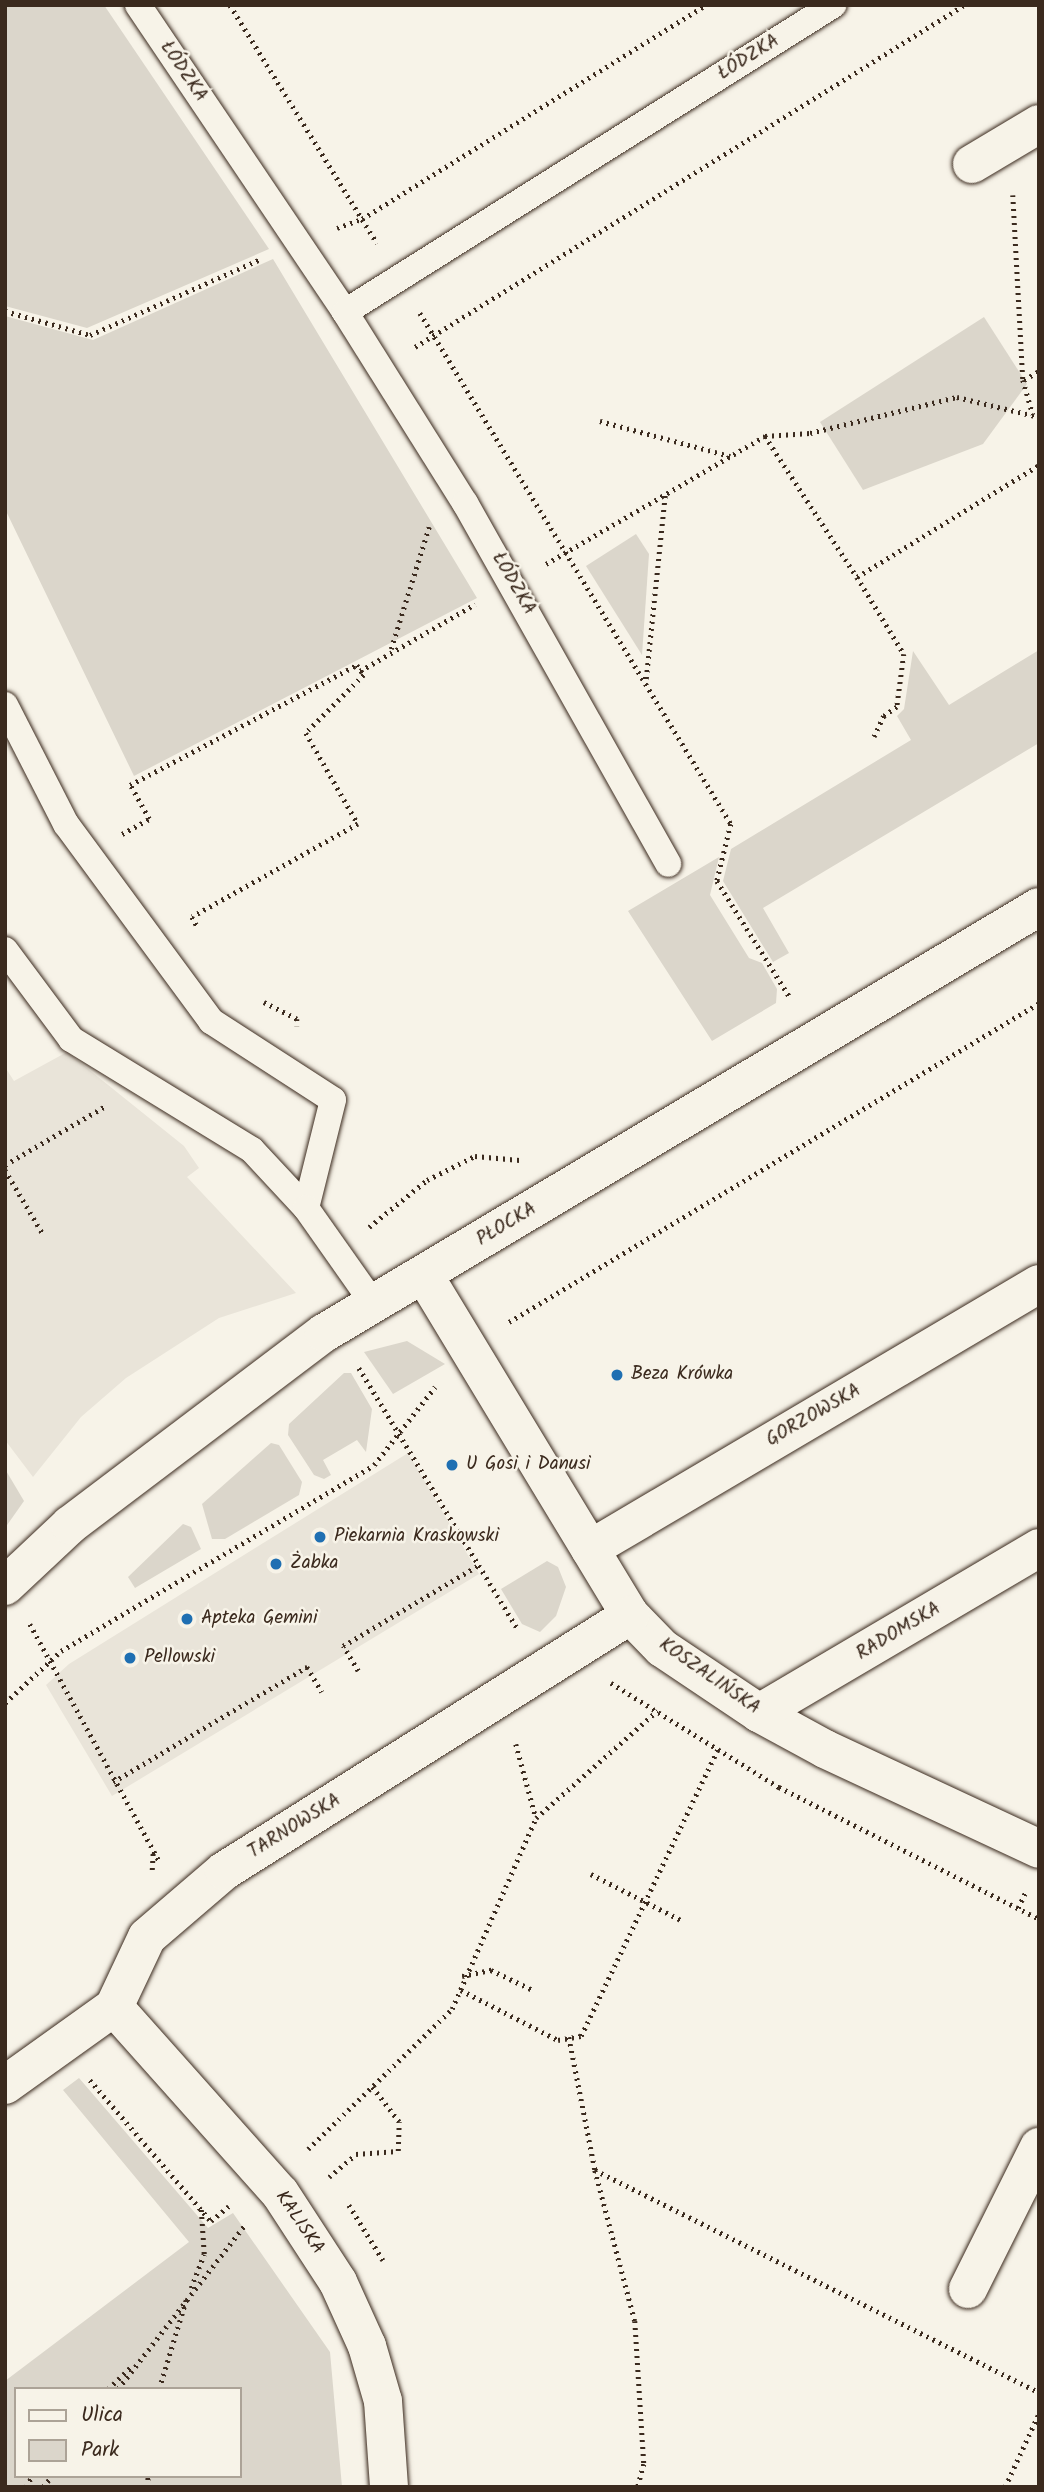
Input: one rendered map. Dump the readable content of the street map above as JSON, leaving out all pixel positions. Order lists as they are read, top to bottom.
{
  "streets": {
    "street": [
      "PŁOCKA",
      "GORZOWSKA",
      "RADOMSKA",
      "KOSZALIŃSKA",
      "TARNOWSKA",
      "KALISKA"
    ],
    "lane": ["ŁÓDZKA"]
  },
  "crossings": [
    ["PŁOCKA", "KOSZALIŃSKA"],
    ["GORZOWSKA", "KOSZALIŃSKA"],
    ["RADOMSKA", "KOSZALIŃSKA"],
    ["KOSZALIŃSKA", "TARNOWSKA"],
    ["TARNOWSKA", "KALISKA"]
  ],
  "places": [
    "Beza Krówka",
    "U Gosi i Danusi",
    "Piekarnia Kraskowski",
    "Żabka",
    "Apteka Gemini",
    "Pellowski"
  ],
  "legend": ["Ulica", "Park"]
}
